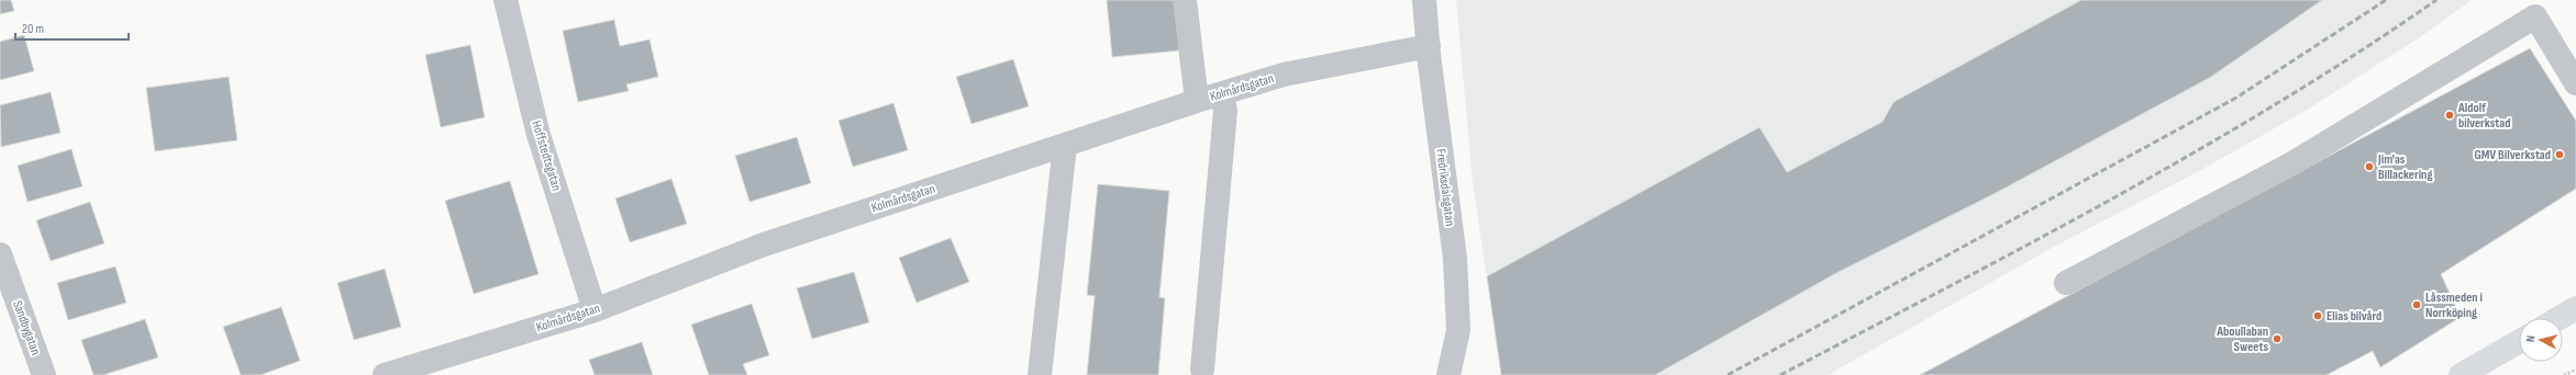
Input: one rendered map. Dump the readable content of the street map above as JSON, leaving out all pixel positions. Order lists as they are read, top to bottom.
{
  "streets": {
    "street": [
      "Kolmårdsgatan",
      "Hoffstedtsgatan",
      "Fredriksdalsgatan",
      "Sandbygatan"
    ]
  },
  "crossings": [
    ["Kolmårdsgatan", "Hoffstedtsgatan"],
    ["Kolmårdsgatan", "Fredriksdalsgatan"]
  ],
  "places": [
    "Aldolf bilverkstad",
    "GMV Bilverkstad",
    "Jim'as Billackering",
    "Låssmeden i Norrköping",
    "Elias bilvård",
    "Aboullaban Sweets"
  ],
  "scale_bar": "20 m",
  "north": "left"
}
